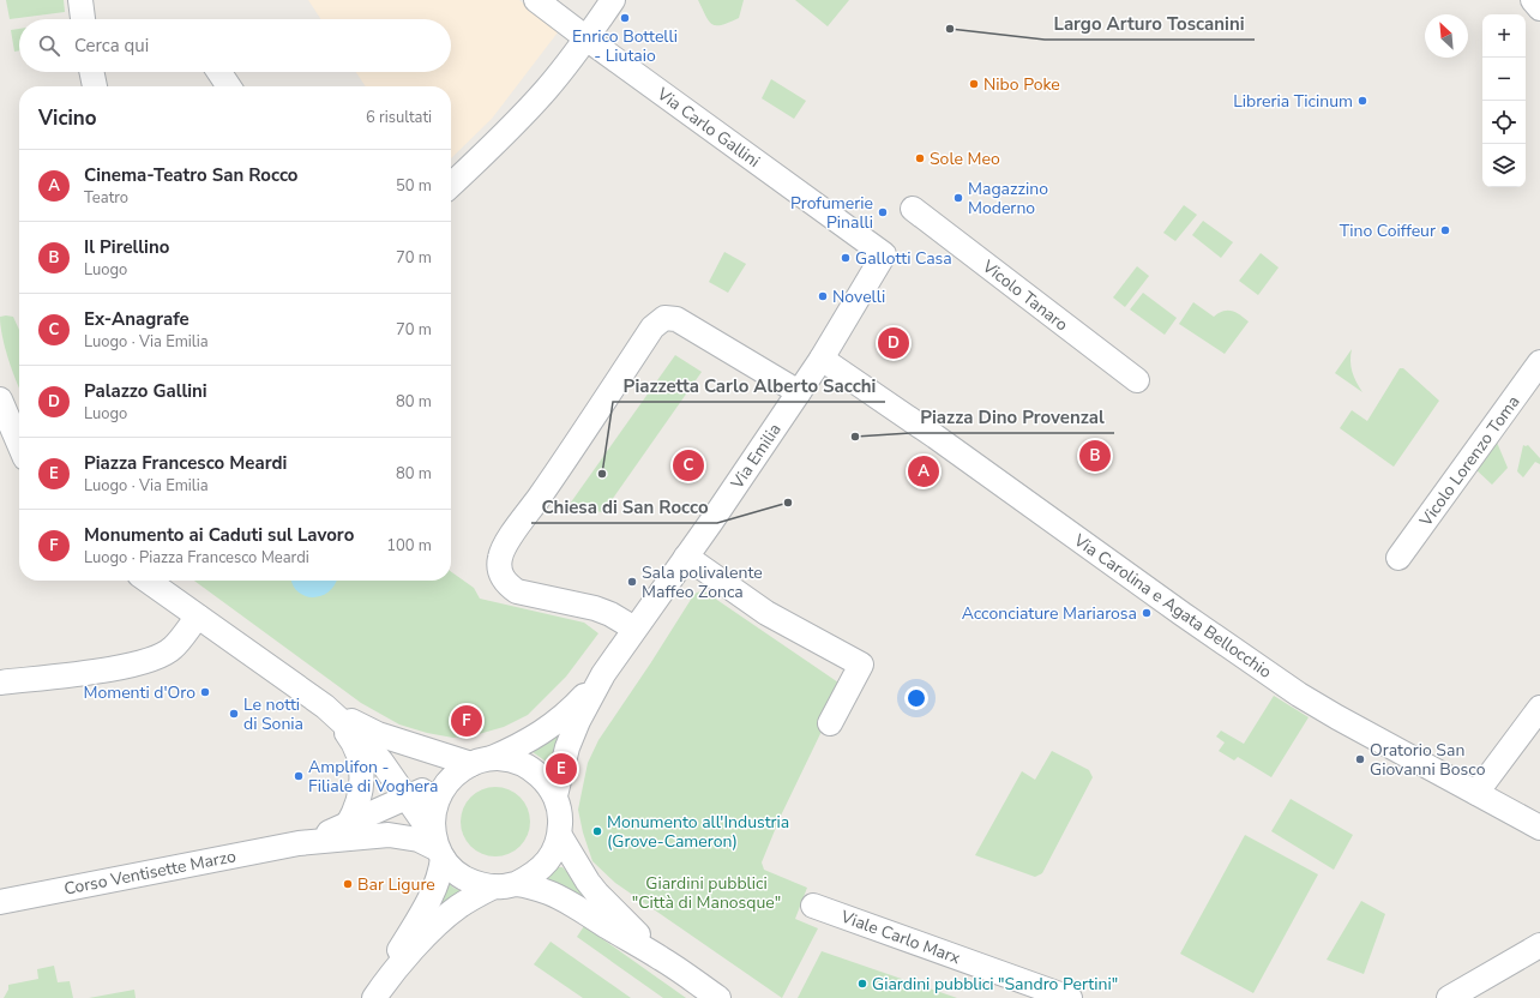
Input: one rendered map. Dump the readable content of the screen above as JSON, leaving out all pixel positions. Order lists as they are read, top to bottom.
{
  "streets": {
    "street": [
      "Via Carlo Gallini",
      "Vicolo Tanaro",
      "Via Emilia",
      "Vicolo Lorenzo Toma",
      "Via Carolina e Agata Bellocchio",
      "Corso Ventisette Marzo",
      "Viale Carlo Marx"
    ]
  },
  "crossings": [
    ["Via Carlo Gallini", "Via Emilia"],
    ["Via Emilia", "Via Carolina e Agata Bellocchio"],
    ["Via Emilia", "Corso Ventisette Marzo"]
  ],
  "parks": ["Giardini pubblici \"Città di Manosque\""],
  "places": [
    "Enrico Bottelli - Liutaio",
    "Largo Arturo Toscanini",
    "Nibo Poke",
    "Libreria Ticinum",
    "Sole Meo",
    "Magazzino Moderno",
    "Profumerie Pinalli",
    "Tino Coiffeur",
    "Gallotti Casa",
    "Novelli",
    "Piazza Dino Provenzal",
    "Piazzetta Carlo Alberto Sacchi",
    "Chiesa di San Rocco",
    "Sala polivalente Maffeo Zonca",
    "Acconciature Mariarosa",
    "Momenti d'Oro",
    "Le notti di Sonia",
    "Oratorio San Giovanni Bosco",
    "Amplifon - Filiale di Voghera",
    "Monumento all'Industria (Grove-Cameron)",
    "Bar Ligure",
    "Giardini pubblici \"Sandro Pertini\""
  ],
  "north": "top left",
  "page": {
    "map_buttons": ["+", "−"],
    "search": "Cerca qui",
    "heading": ["Vicino", "6 risultati"],
    "list": [
      {
        "mark": "A",
        "name": "Cinema-Teatro San Rocco",
        "note": "Teatro",
        "value": "50 m"
      },
      {
        "mark": "B",
        "name": "Il Pirellino",
        "note": "Luogo",
        "value": "70 m"
      },
      {
        "mark": "C",
        "name": "Ex-Anagrafe",
        "note": "Luogo · Via Emilia",
        "value": "70 m"
      },
      {
        "mark": "D",
        "name": "Palazzo Gallini",
        "note": "Luogo",
        "value": "80 m"
      },
      {
        "mark": "E",
        "name": "Piazza Francesco Meardi",
        "note": "Luogo · Via Emilia",
        "value": "80 m"
      },
      {
        "mark": "F",
        "name": "Monumento ai Caduti sul Lavoro",
        "note": "Luogo · Piazza Francesco Meardi",
        "value": "100 m"
      }
    ],
    "pins": [
      "D",
      "B",
      "C",
      "A",
      "F",
      "E"
    ]
  }
}
